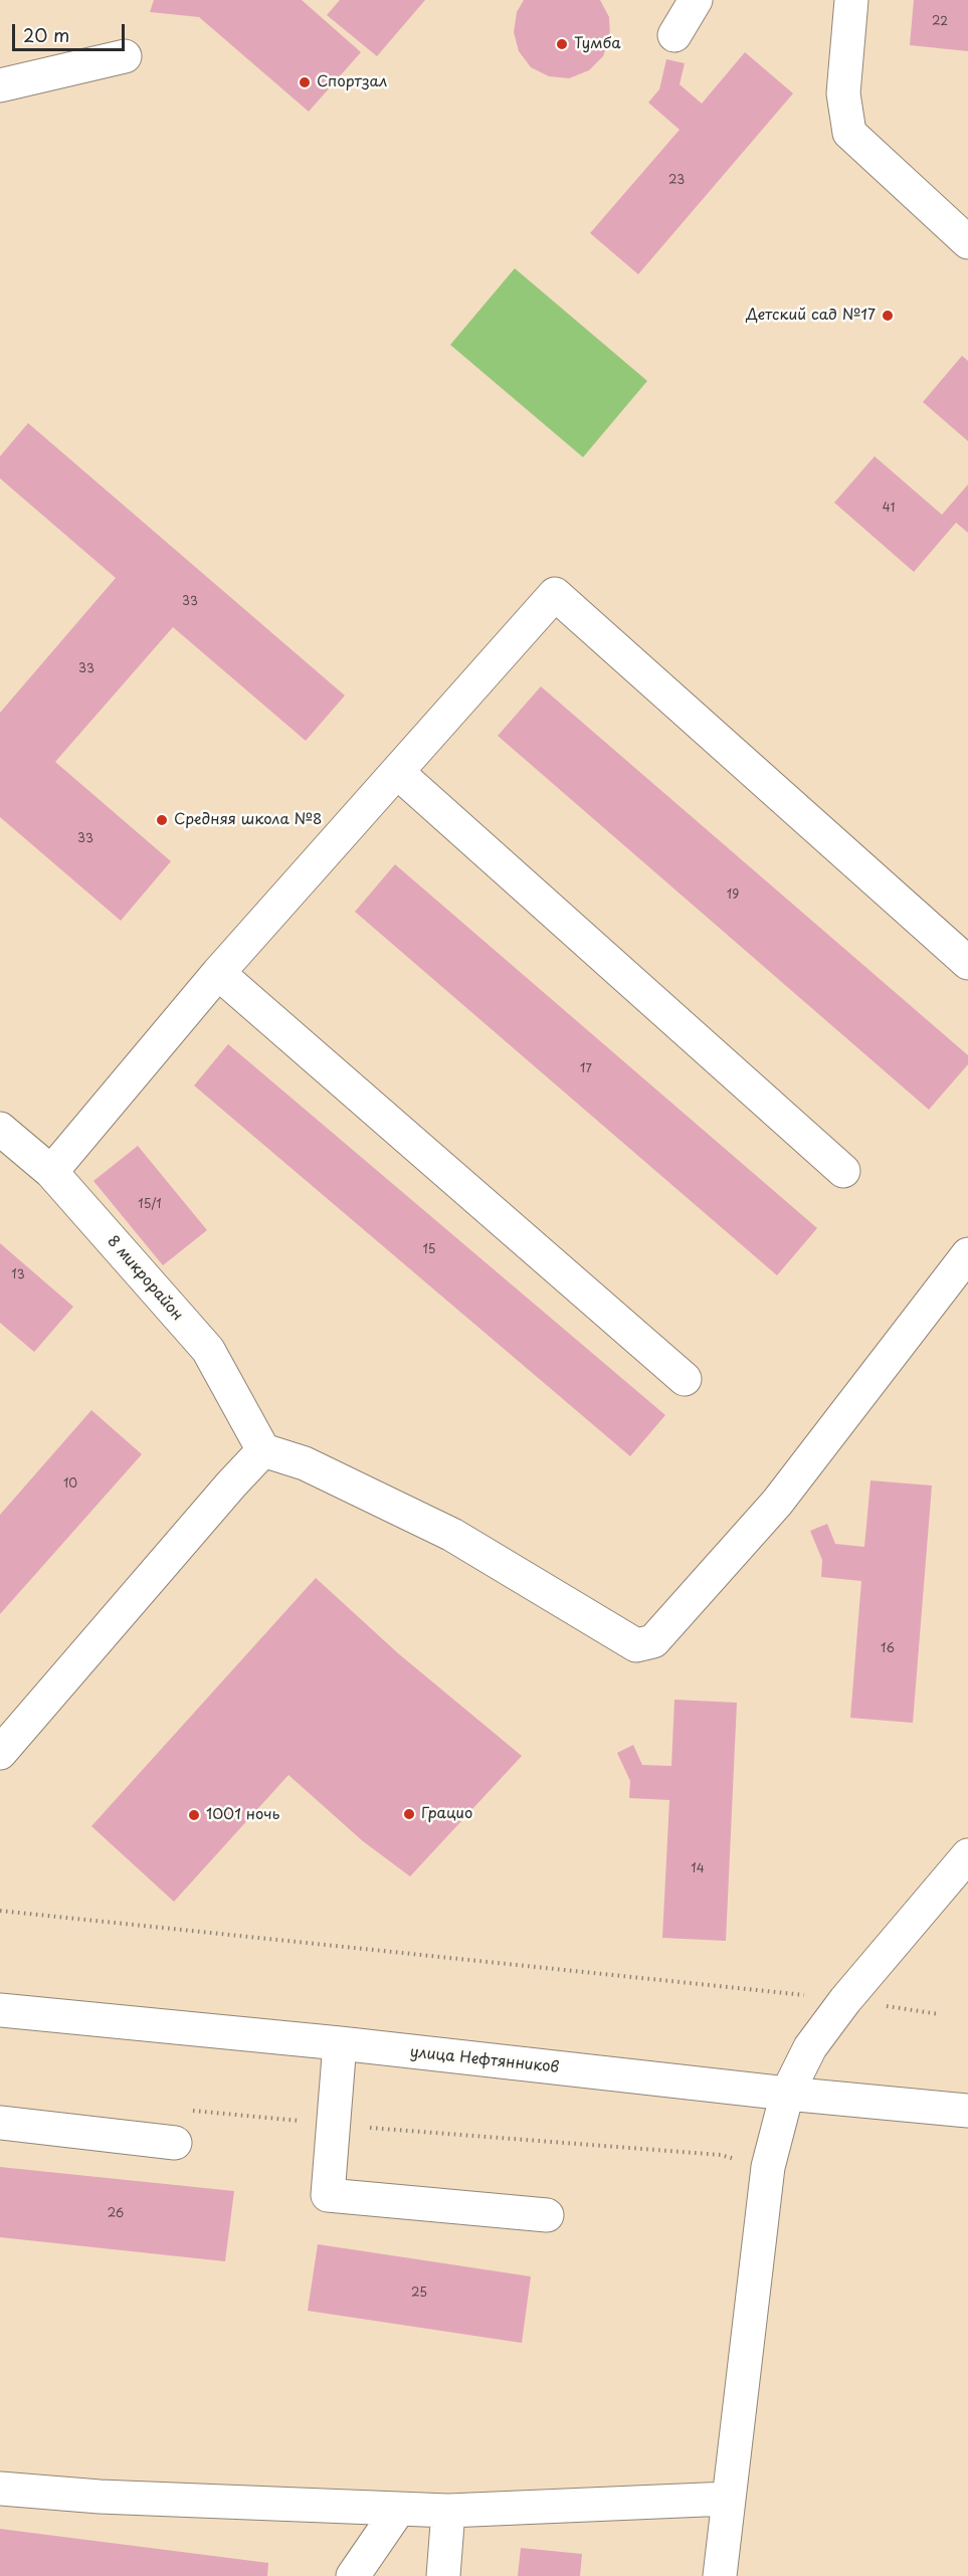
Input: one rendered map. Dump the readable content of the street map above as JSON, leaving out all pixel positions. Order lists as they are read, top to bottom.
{
  "streets": {
    "street": ["8 микрорайон", "улица Нефтянников"]
  },
  "places": [
    "Тумба",
    "Спортзал",
    "Детский сад №17",
    "Средняя школа №8",
    "Грацио",
    "1001 ночь"
  ],
  "house_numbers": [
    "22",
    "23",
    "41",
    "33",
    "33",
    "33",
    "19",
    "17",
    "15/1",
    "15",
    "13",
    "10",
    "16",
    "14",
    "26",
    "25"
  ],
  "scale_bar": "20 m"
}
